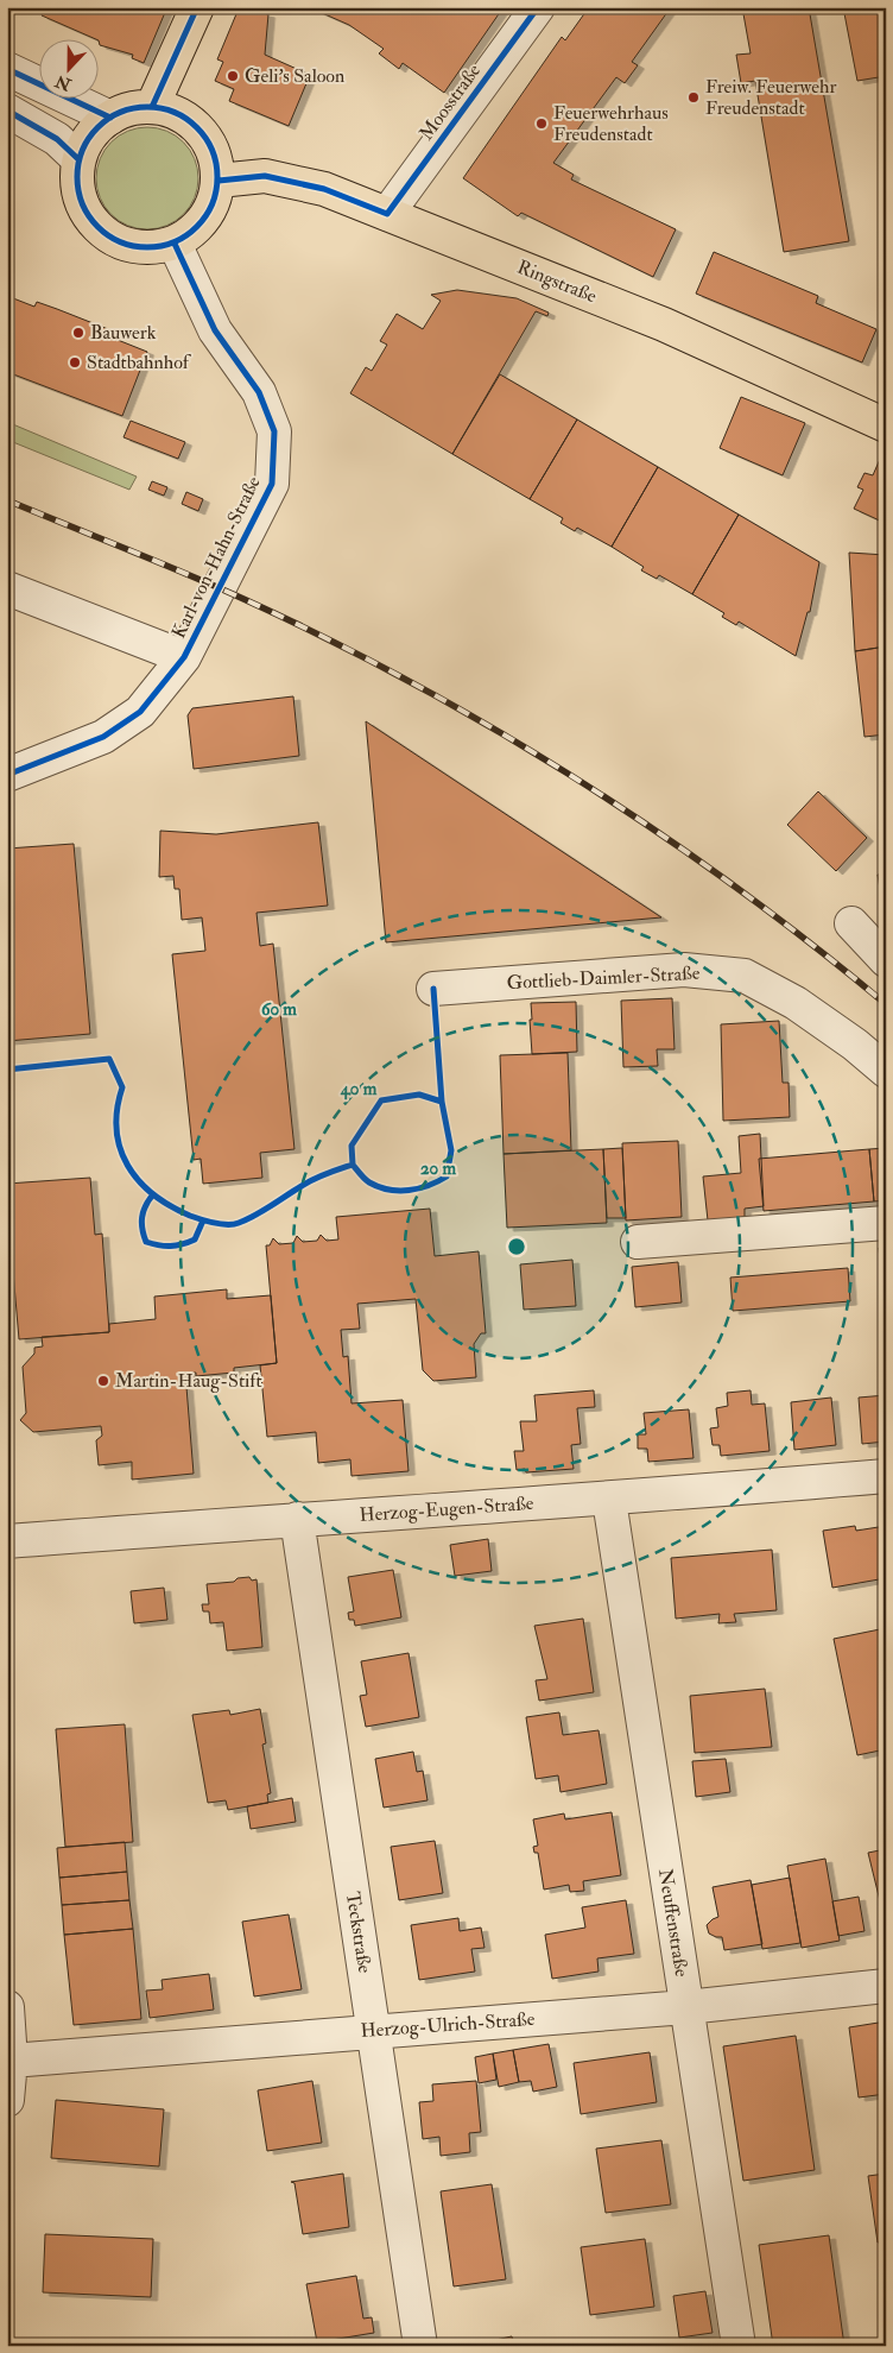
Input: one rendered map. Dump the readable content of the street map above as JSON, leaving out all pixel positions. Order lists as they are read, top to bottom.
{
  "streets": {
    "main road": ["Ringstraße"],
    "street": [
      "Moosstraße",
      "Karl-von-Hahn-Straße",
      "Gottlieb-Daimler-Straße",
      "Herzog-Eugen-Straße",
      "Neuffenstraße",
      "Teckstraße",
      "Herzog-Ulrich-Straße"
    ]
  },
  "crossings": [
    ["Moosstraße", "Ringstraße"],
    ["Ringstraße", "Karl-von-Hahn-Straße"],
    ["Herzog-Eugen-Straße", "Neuffenstraße"],
    ["Herzog-Eugen-Straße", "Teckstraße"],
    ["Neuffenstraße", "Herzog-Ulrich-Straße"],
    ["Teckstraße", "Herzog-Ulrich-Straße"]
  ],
  "places": [
    "Geli's Saloon",
    "Freiw. Feuerwehr Freudenstadt",
    "Feuerwehrhaus Freudenstadt",
    "Bauwerk",
    "Stadtbahnhof",
    "Martin-Haug-Stift"
  ],
  "north": "bottom",
  "rings": ["60 m", "40 m", "20 m"]
}
